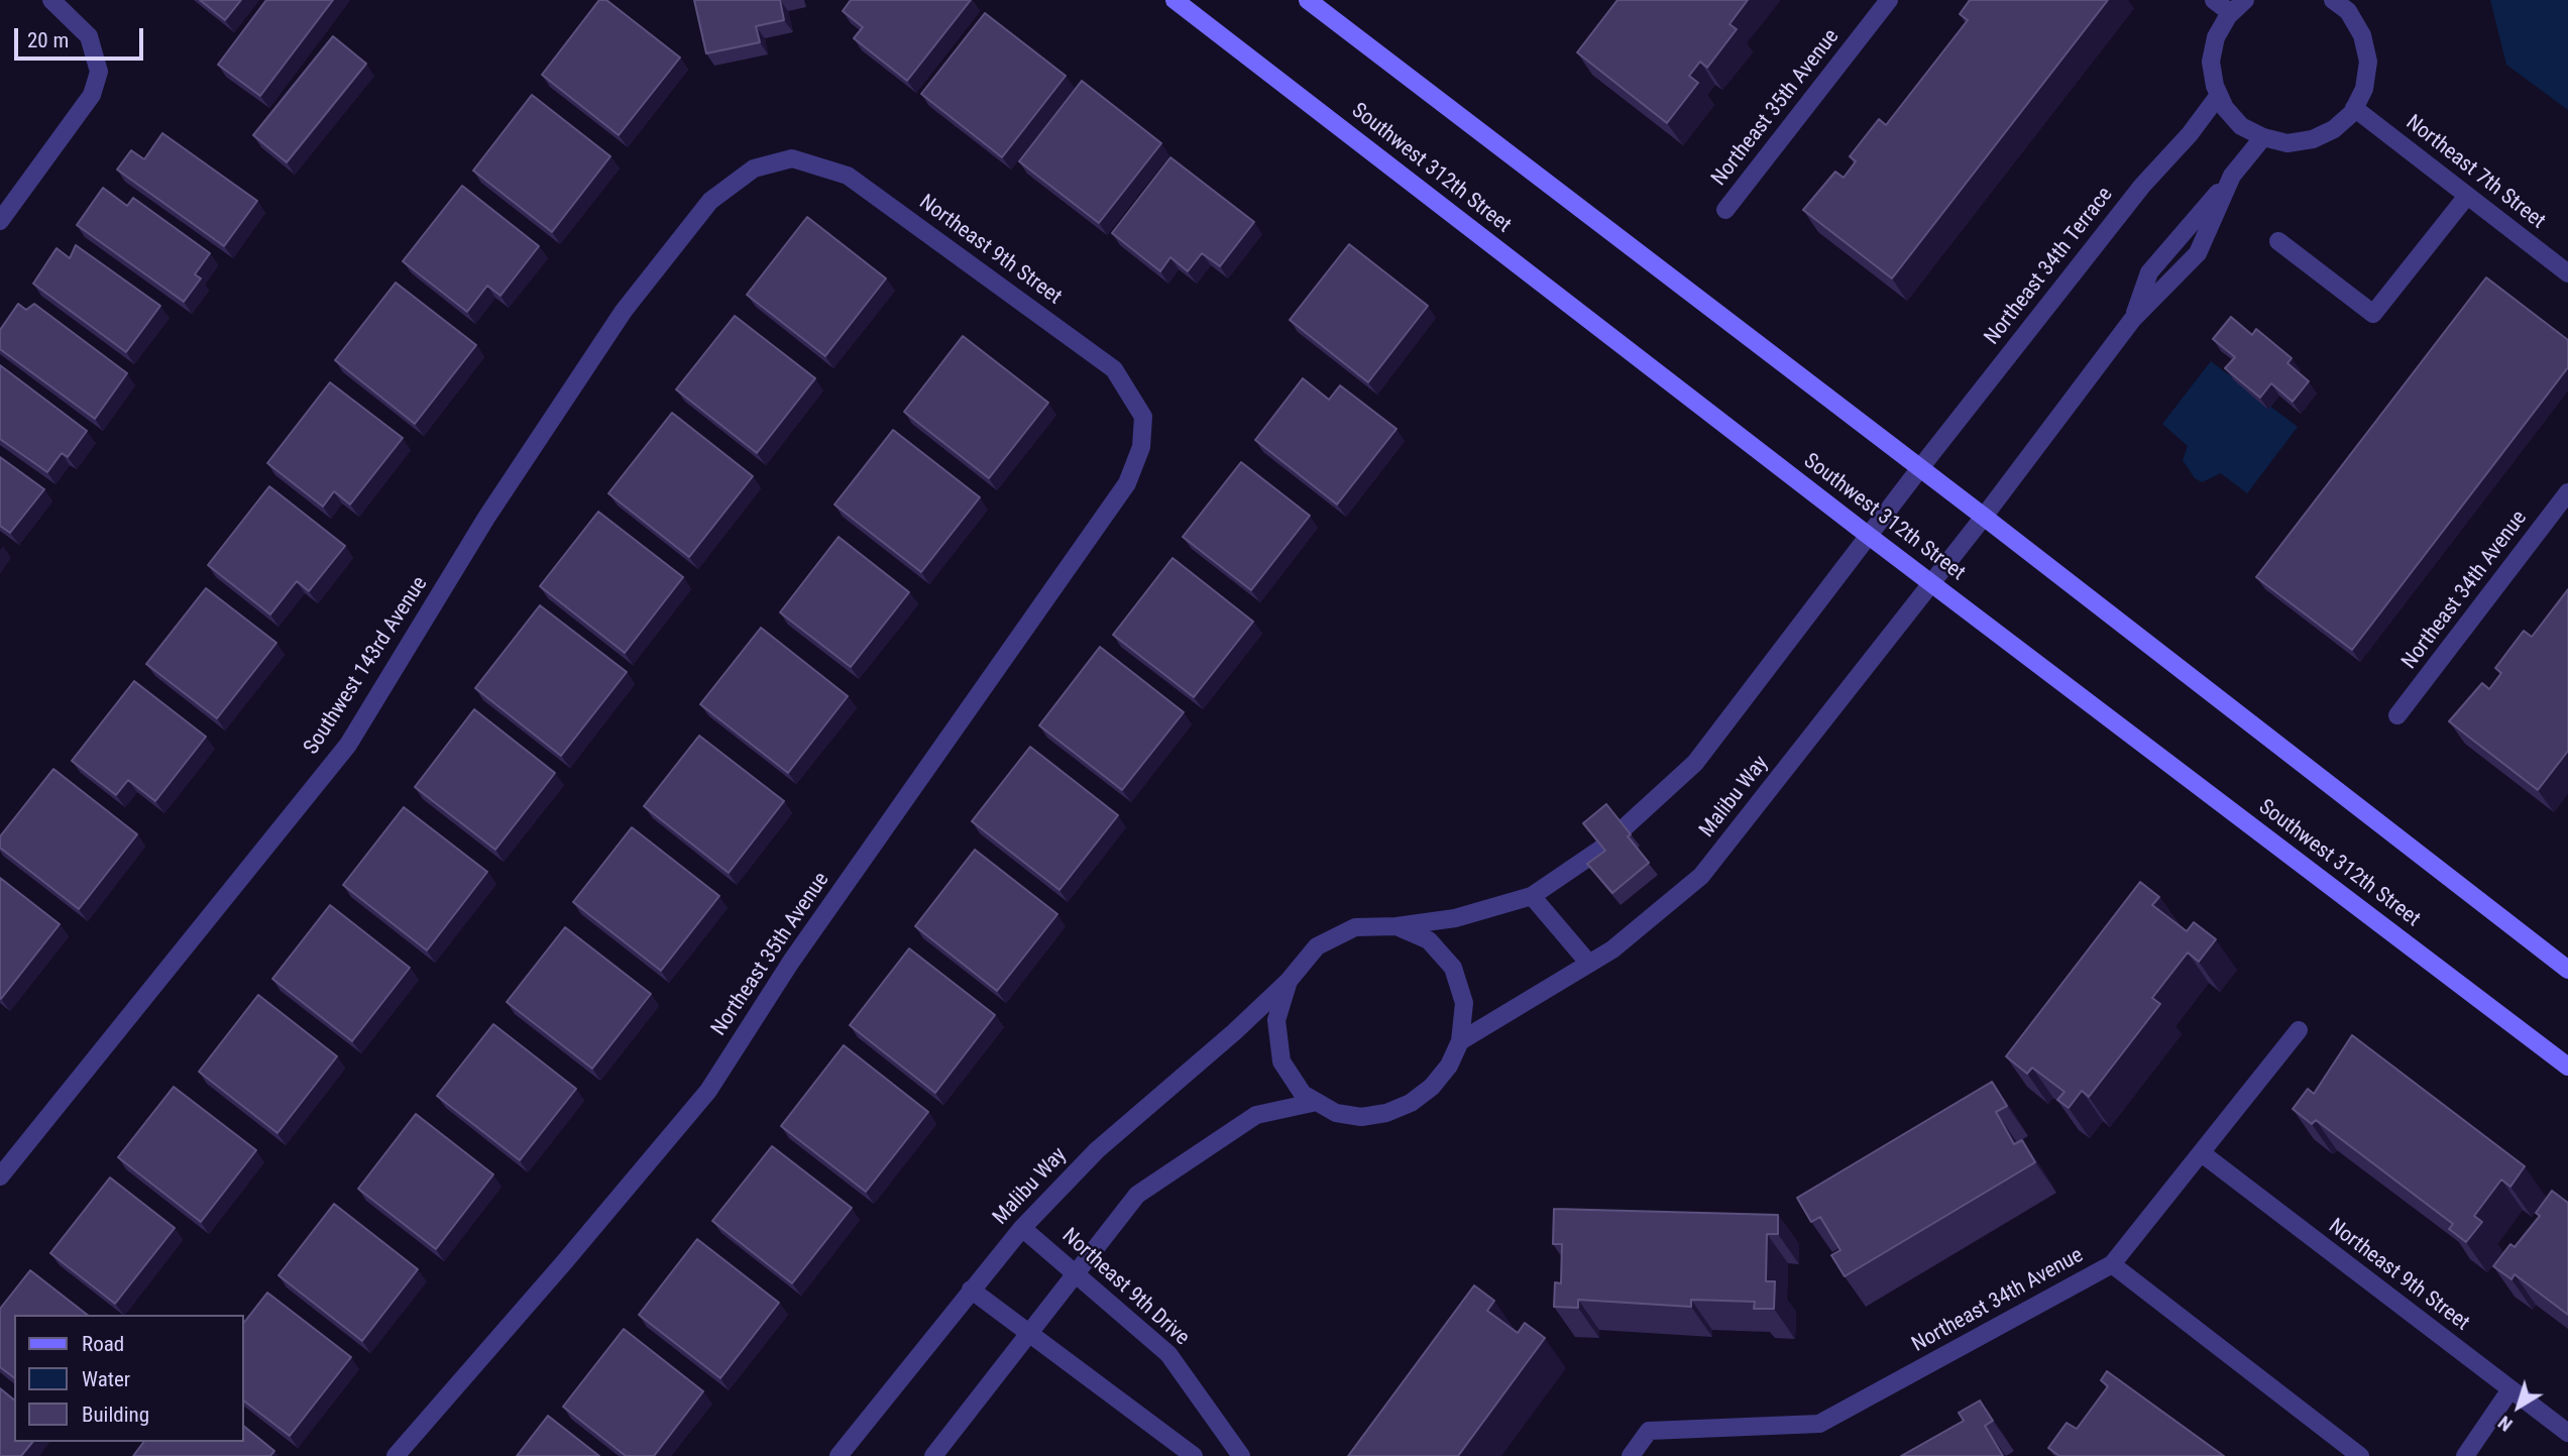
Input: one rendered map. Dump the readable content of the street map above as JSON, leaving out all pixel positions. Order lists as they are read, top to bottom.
{
  "streets": {
    "main road": ["Southwest 312th Street"],
    "street": [
      "Northeast 35th Avenue",
      "Northeast 7th Street",
      "Northeast 9th Street",
      "Northeast 34th Terrace",
      "Northeast 34th Avenue",
      "Southwest 143rd Avenue",
      "Malibu Way",
      "Northeast 9th Drive"
    ]
  },
  "crossings": [
    ["Northeast 35th Avenue", "Northeast 9th Street"],
    ["Southwest 312th Street", "Malibu Way"],
    ["Northeast 9th Street", "Northeast 34th Avenue"],
    ["Northeast 9th Street", "Southwest 143rd Avenue"],
    ["Northeast 34th Terrace", "Malibu Way"],
    ["Malibu Way", "Northeast 9th Drive"]
  ],
  "legend": ["Road", "Water", "Building"],
  "scale_bar": "20 m",
  "north": "bottom left"
}
